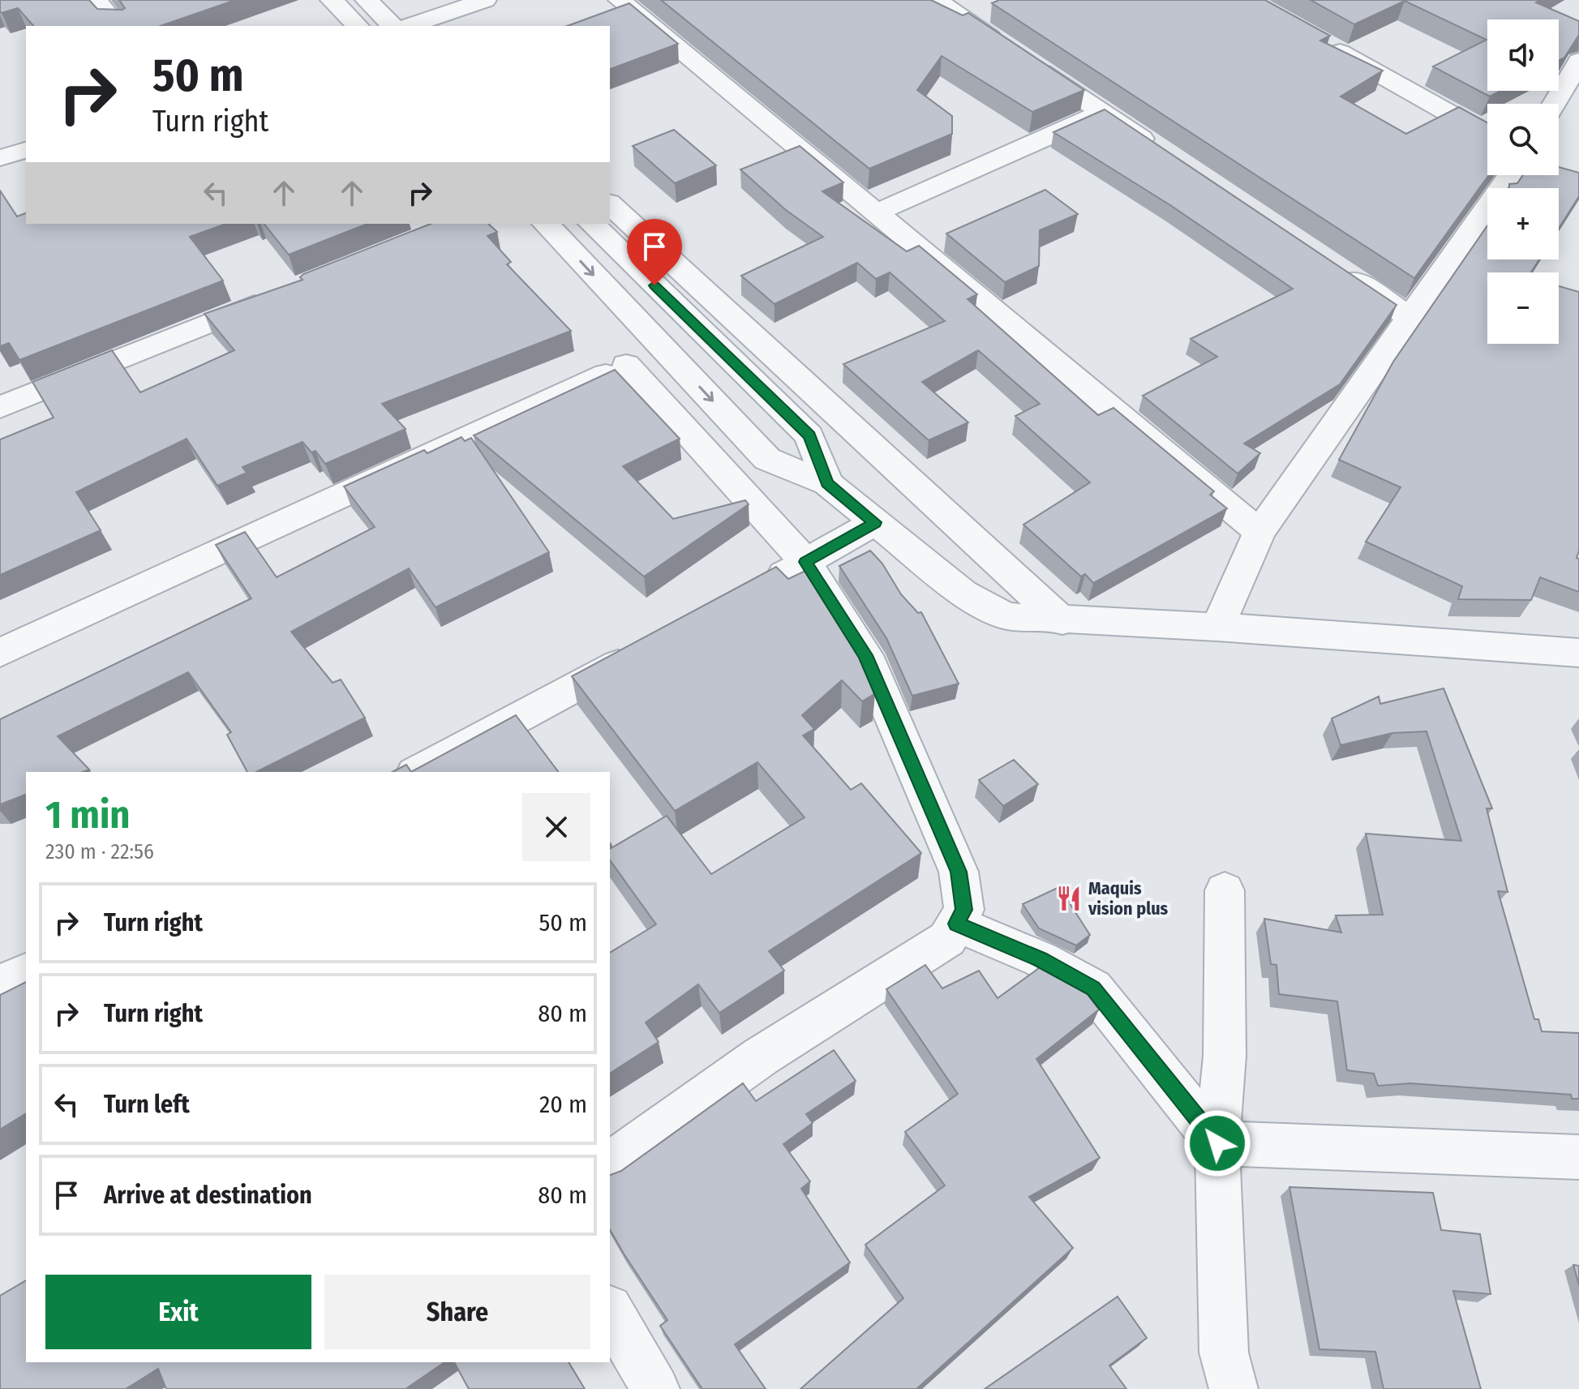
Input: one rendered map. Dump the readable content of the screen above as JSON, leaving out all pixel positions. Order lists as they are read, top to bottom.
{
  "places": {
    "restaurant": ["Maquis vision plus"]
  },
  "page": {
    "map_buttons": ["+", "−"],
    "turn": ["50 m", "Turn right"],
    "heading": ["1 min", "230 m · 22:56"],
    "list": [
      {
        "name": "Turn right",
        "value": "50 m"
      },
      {
        "name": "Turn right",
        "value": "80 m"
      },
      {
        "name": "Turn left",
        "value": "20 m"
      },
      {
        "name": "Arrive at destination",
        "value": "80 m"
      }
    ],
    "buttons": ["Exit", "Share"]
  }
}
